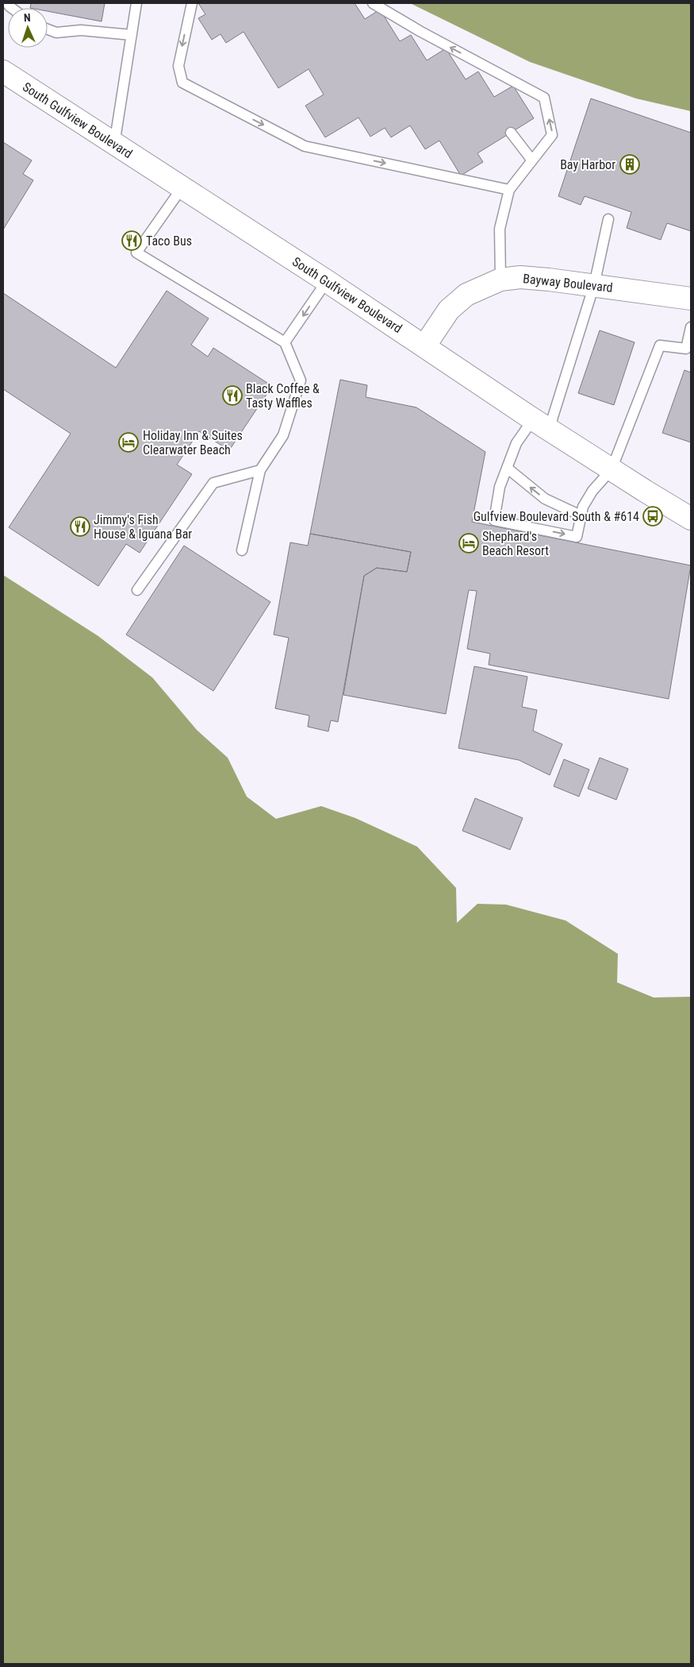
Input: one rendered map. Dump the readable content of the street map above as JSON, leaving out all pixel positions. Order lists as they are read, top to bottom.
{
  "streets": {
    "main road": ["South Gulfview Boulevard", "Bayway Boulevard"]
  },
  "crossings": [
    ["South Gulfview Boulevard", "Bayway Boulevard"]
  ],
  "places": {
    "building": ["Bay Harbor"],
    "restaurant": ["Taco Bus", "Black Coffee & Tasty Waffles", "Jimmy's Fish House & Iguana Bar"],
    "hotel": ["Holiday Inn & Suites Clearwater Beach", "Shephard's Beach Resort"],
    "bus stop": ["Gulfview Boulevard South & #614"]
  },
  "north": "top"
}
